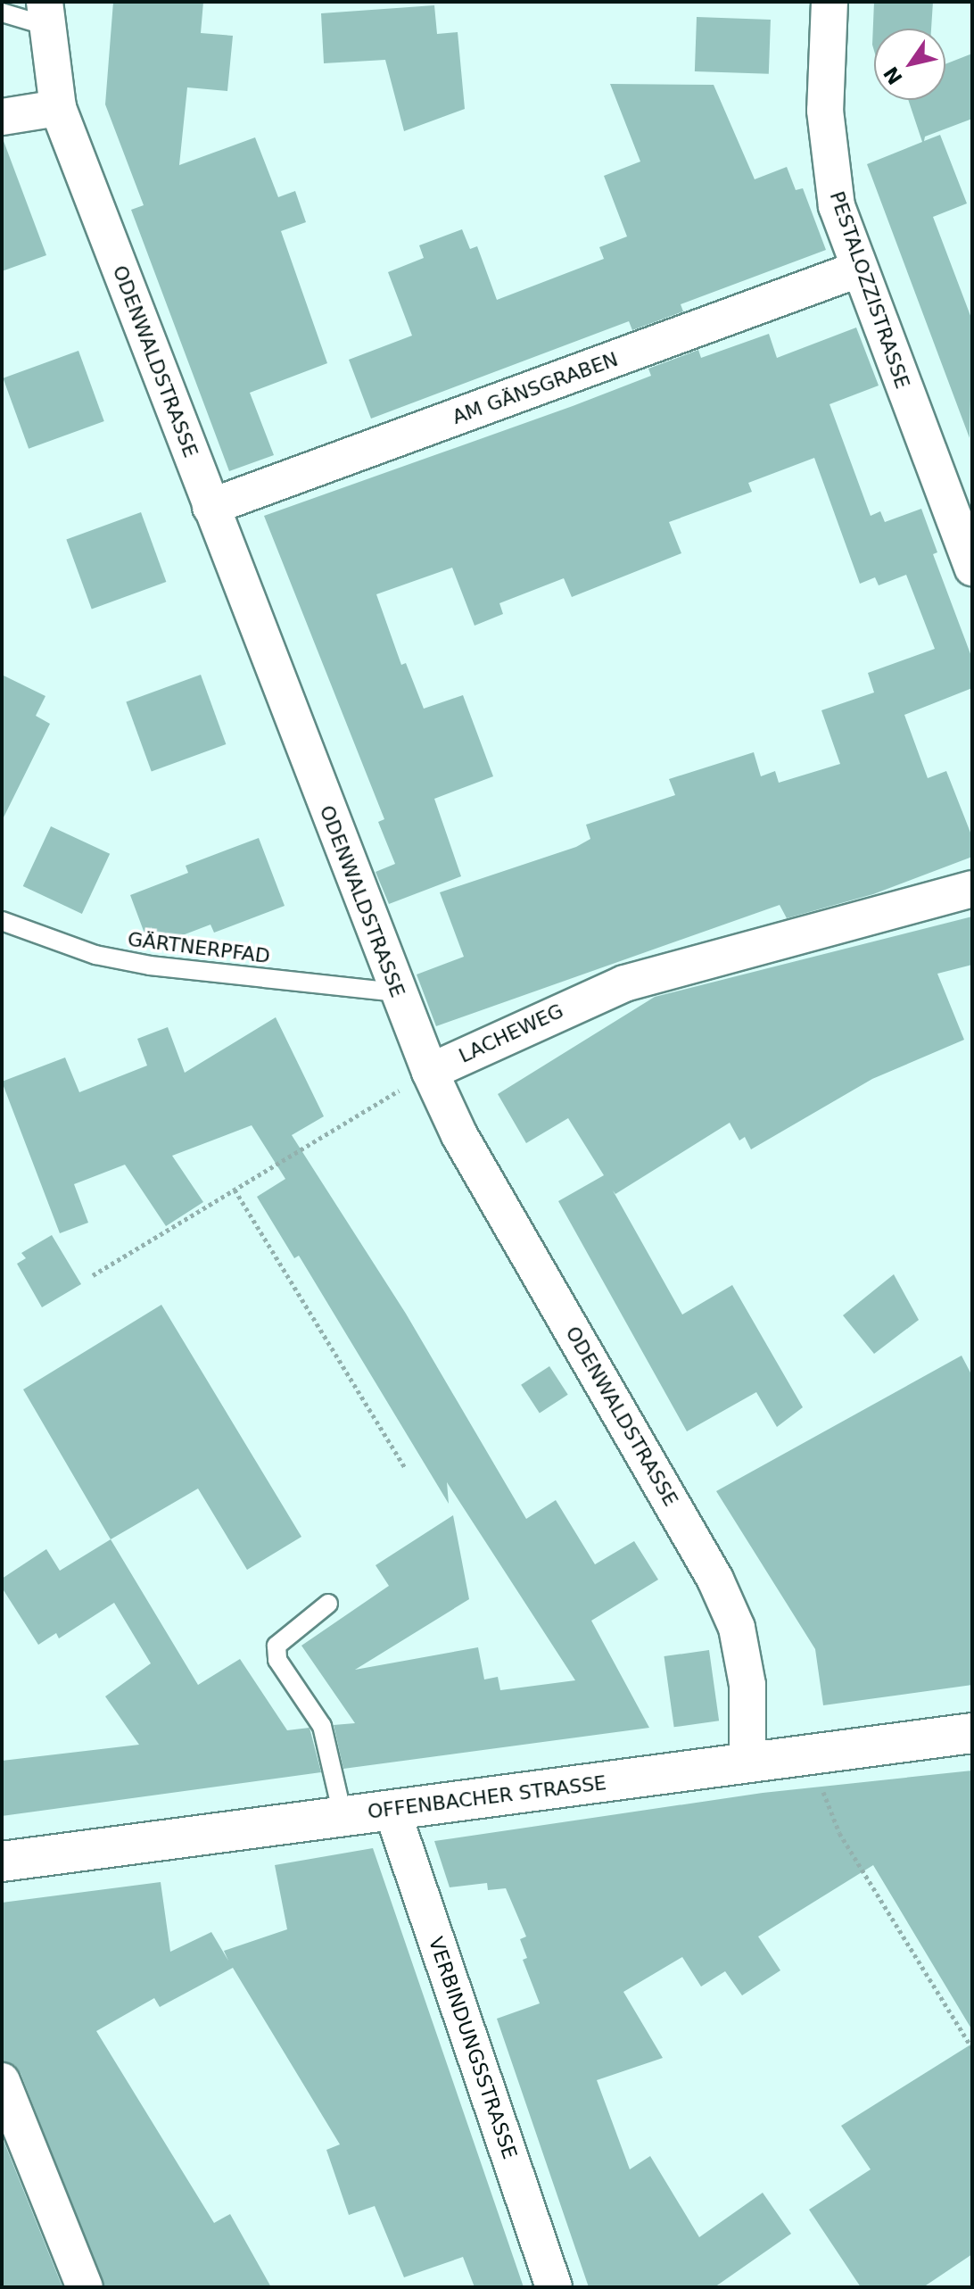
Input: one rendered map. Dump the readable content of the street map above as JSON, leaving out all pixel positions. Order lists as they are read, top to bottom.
{
  "streets": {
    "street": [
      "PESTALOZZISTRASSE",
      "ODENWALDSTRASSE",
      "AM GÄNSGRABEN",
      "LACHEWEG",
      "OFFENBACHER STRASSE",
      "VERBINDUNGSSTRASSE"
    ],
    "lane": ["GÄRTNERPFAD"]
  },
  "crossings": [
    ["PESTALOZZISTRASSE", "AM GÄNSGRABEN"],
    ["ODENWALDSTRASSE", "AM GÄNSGRABEN"],
    ["ODENWALDSTRASSE", "GÄRTNERPFAD"],
    ["ODENWALDSTRASSE", "LACHEWEG"],
    ["ODENWALDSTRASSE", "OFFENBACHER STRASSE"],
    ["OFFENBACHER STRASSE", "VERBINDUNGSSTRASSE"]
  ],
  "north": "bottom left"
}
